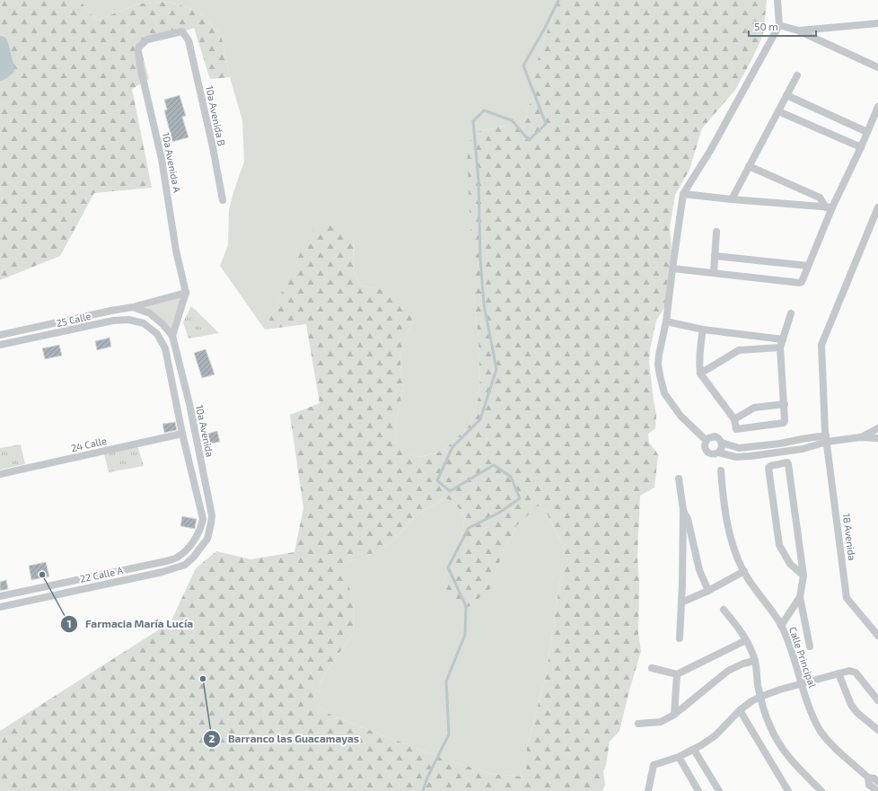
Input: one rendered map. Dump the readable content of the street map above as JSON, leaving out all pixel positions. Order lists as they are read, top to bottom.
{
  "streets": {
    "street": [
      "10a Avenida B",
      "10a Avenida A",
      "25 Calle",
      "10a Avenida",
      "24 Calle",
      "18 Avenida",
      "22 Calle A",
      "Calle Principal"
    ]
  },
  "crossings": [
    ["10a Avenida B", "10a Avenida A"],
    ["10a Avenida A", "25 Calle"],
    ["25 Calle", "10a Avenida"],
    ["25 Calle", "24 Calle"],
    ["25 Calle", "22 Calle A"],
    ["10a Avenida", "22 Calle A"],
    ["24 Calle", "22 Calle A"]
  ],
  "places": ["Farmacia María Lucía", "Barranco las Guacamayas"],
  "scale_bar": "50 m"
}
